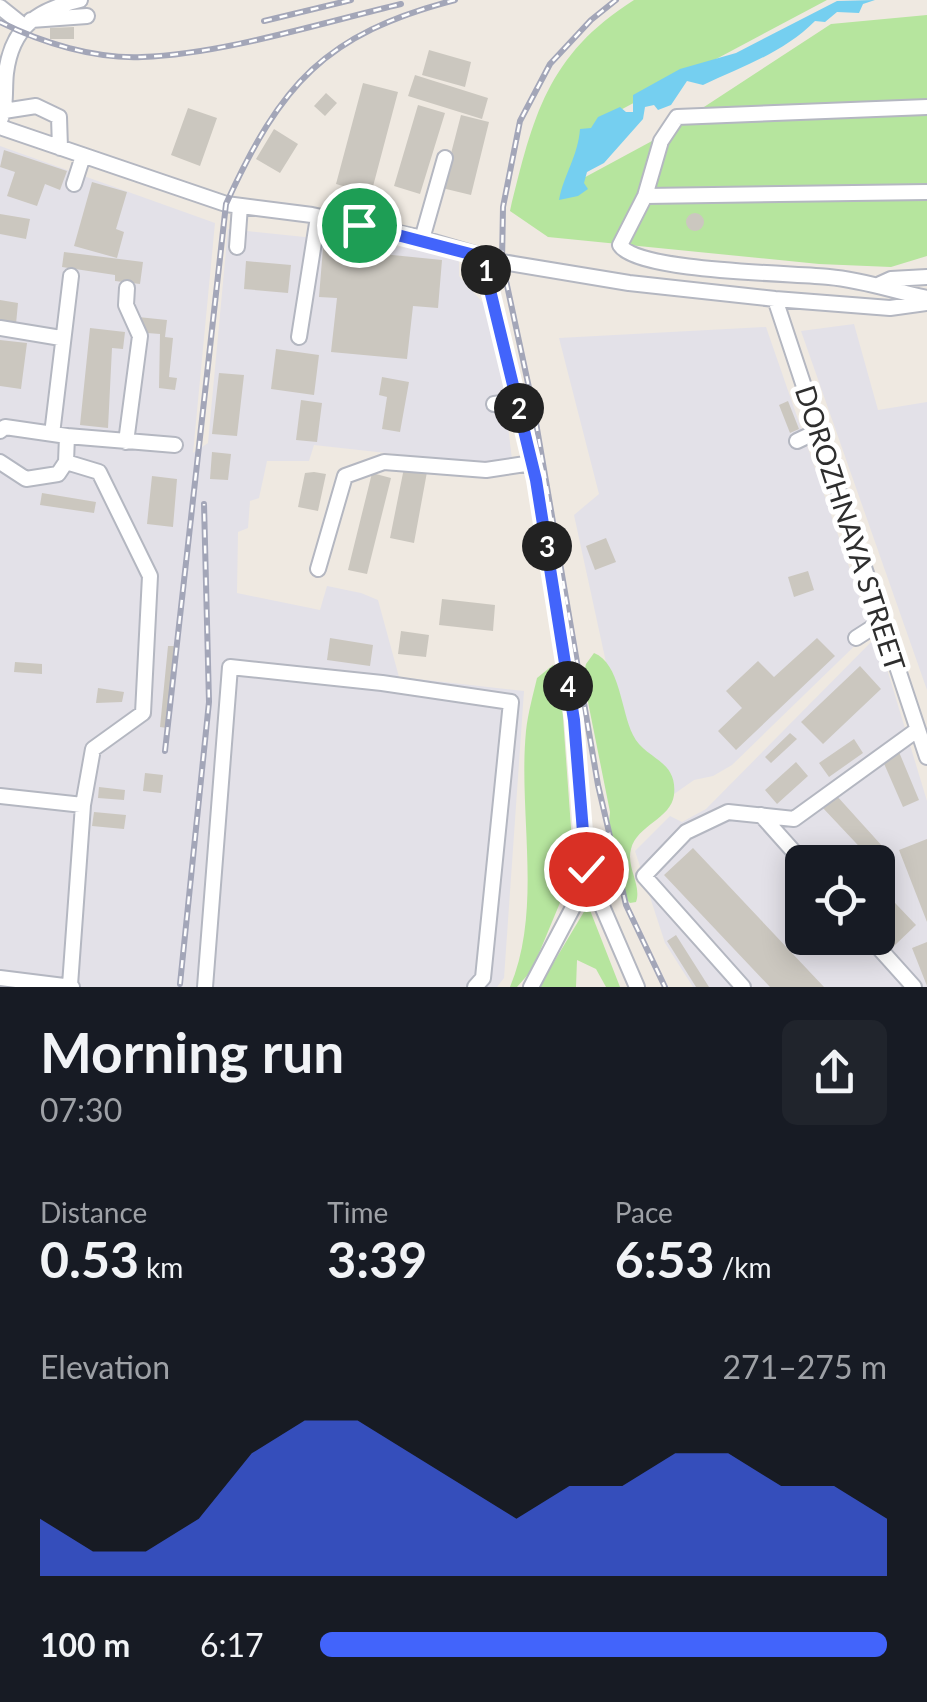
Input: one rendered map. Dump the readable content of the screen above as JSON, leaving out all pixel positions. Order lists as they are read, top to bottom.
{
  "streets": {
    "street": ["DOROZHNAYA STREET"]
  },
  "page": {
    "pins": [
      "1",
      "2",
      "3",
      "4"
    ],
    "heading": ["Morning run", "07:30"],
    "stats": [
      ["Distance", "0.53 km"],
      ["Time", "3:39"],
      ["Pace", "6:53 /km"]
    ],
    "chart": ["Elevation", "271–275 m"],
    "list": [
      {
        "name": "100 m",
        "note": "6:17"
      }
    ]
  }
}
